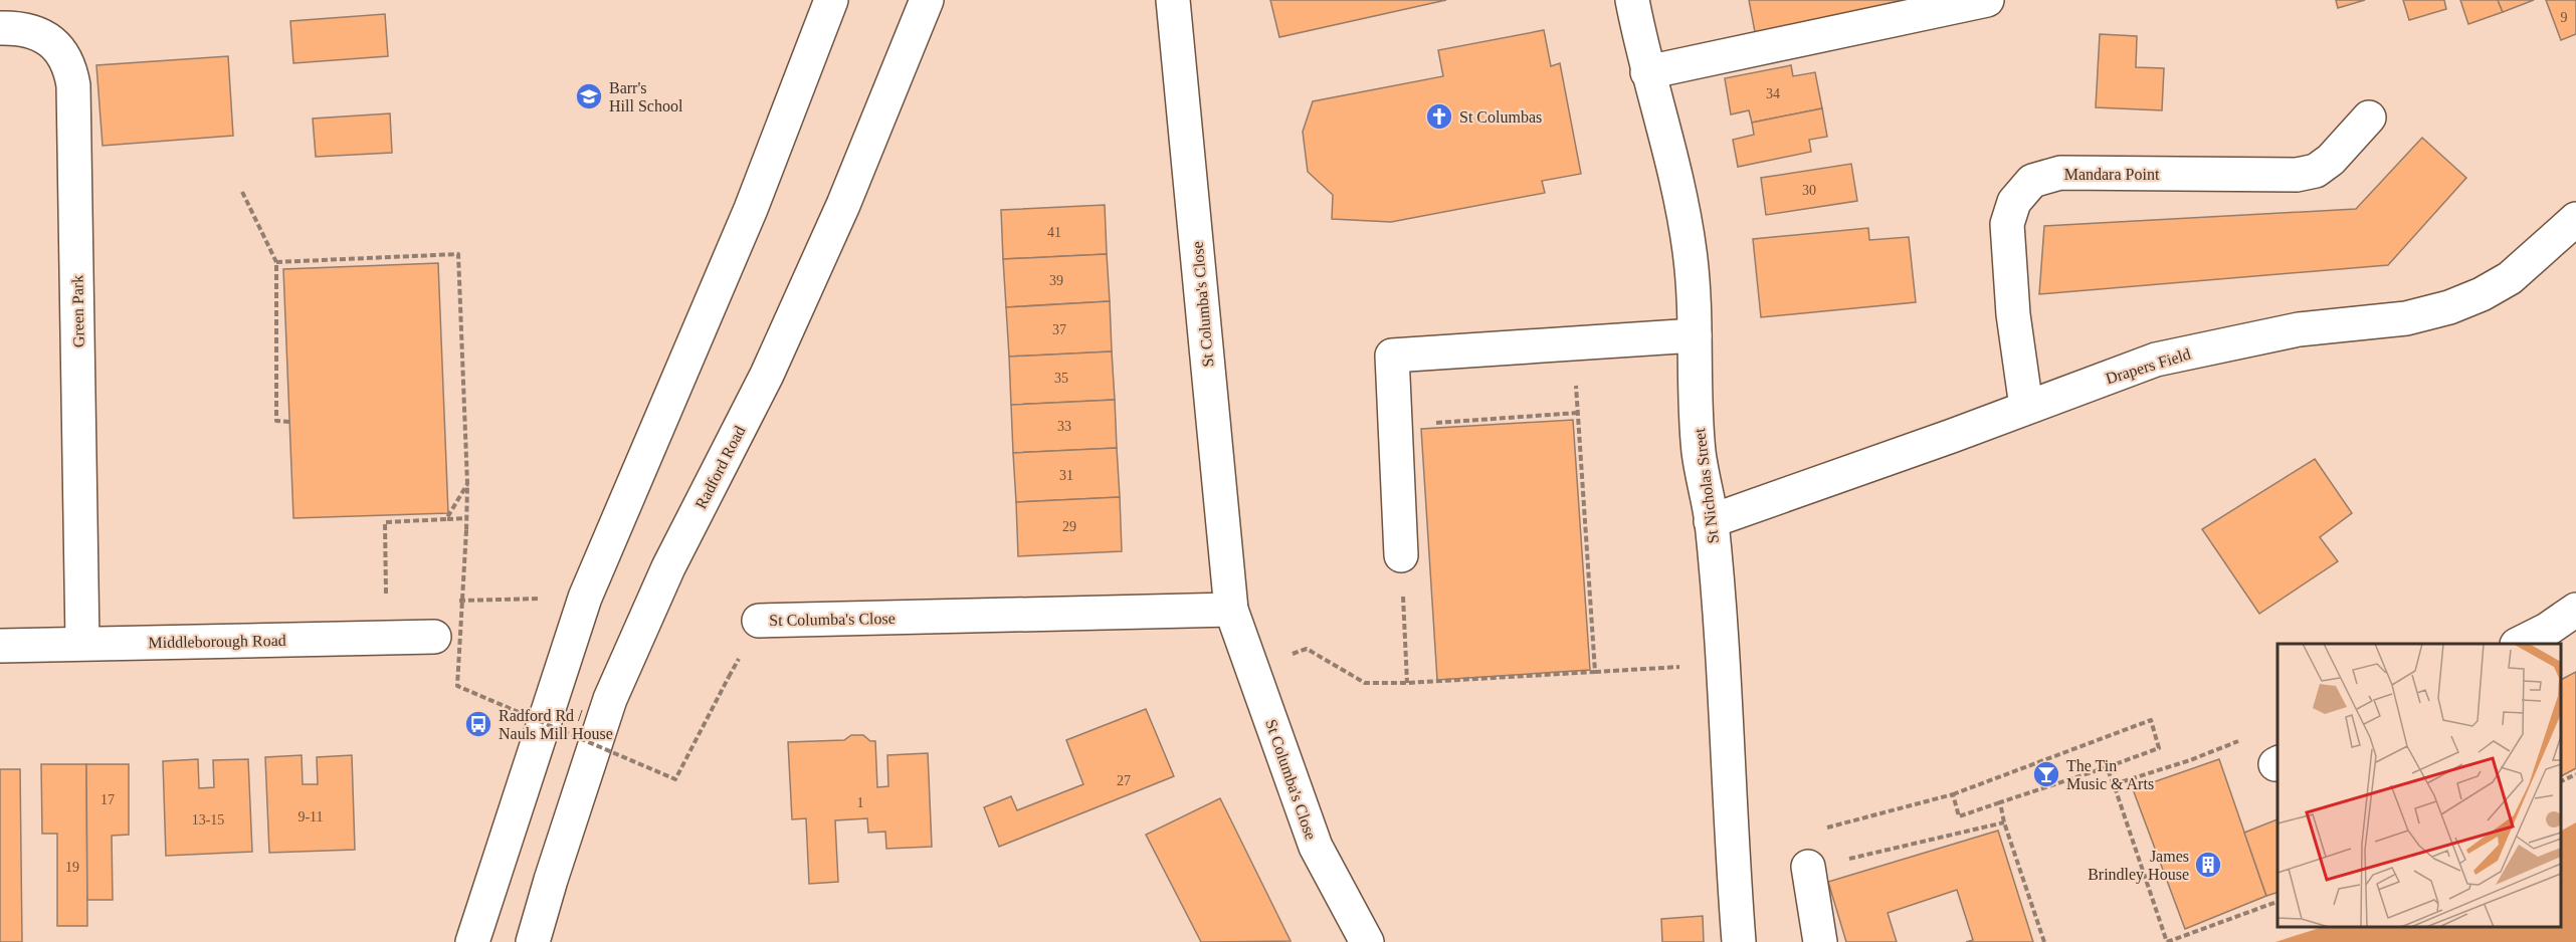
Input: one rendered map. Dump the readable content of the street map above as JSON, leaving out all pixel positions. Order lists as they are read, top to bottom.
{
  "streets": {
    "street": [
      "Mandara Point",
      "St Columba's Close",
      "Green Park",
      "Drapers Field",
      "Radford Road",
      "St Nicholas Street",
      "Middleborough Road"
    ]
  },
  "crossings": [
    ["Mandara Point", "Drapers Field"],
    ["Green Park", "Middleborough Road"],
    ["Drapers Field", "St Nicholas Street"]
  ],
  "places": {
    "school or university": ["Barr's Hill School"],
    "church": ["St Columbas"],
    "bus stop": ["Radford Rd / Nauls Mill House"],
    "bar": ["The Tin Music & Arts"],
    "building": ["James Brindley House"]
  },
  "house_numbers": [
    "9",
    "34",
    "30",
    "41",
    "39",
    "37",
    "35",
    "33",
    "31",
    "29",
    "27",
    "17",
    "1",
    "9-11",
    "13-15",
    "19"
  ]
}
